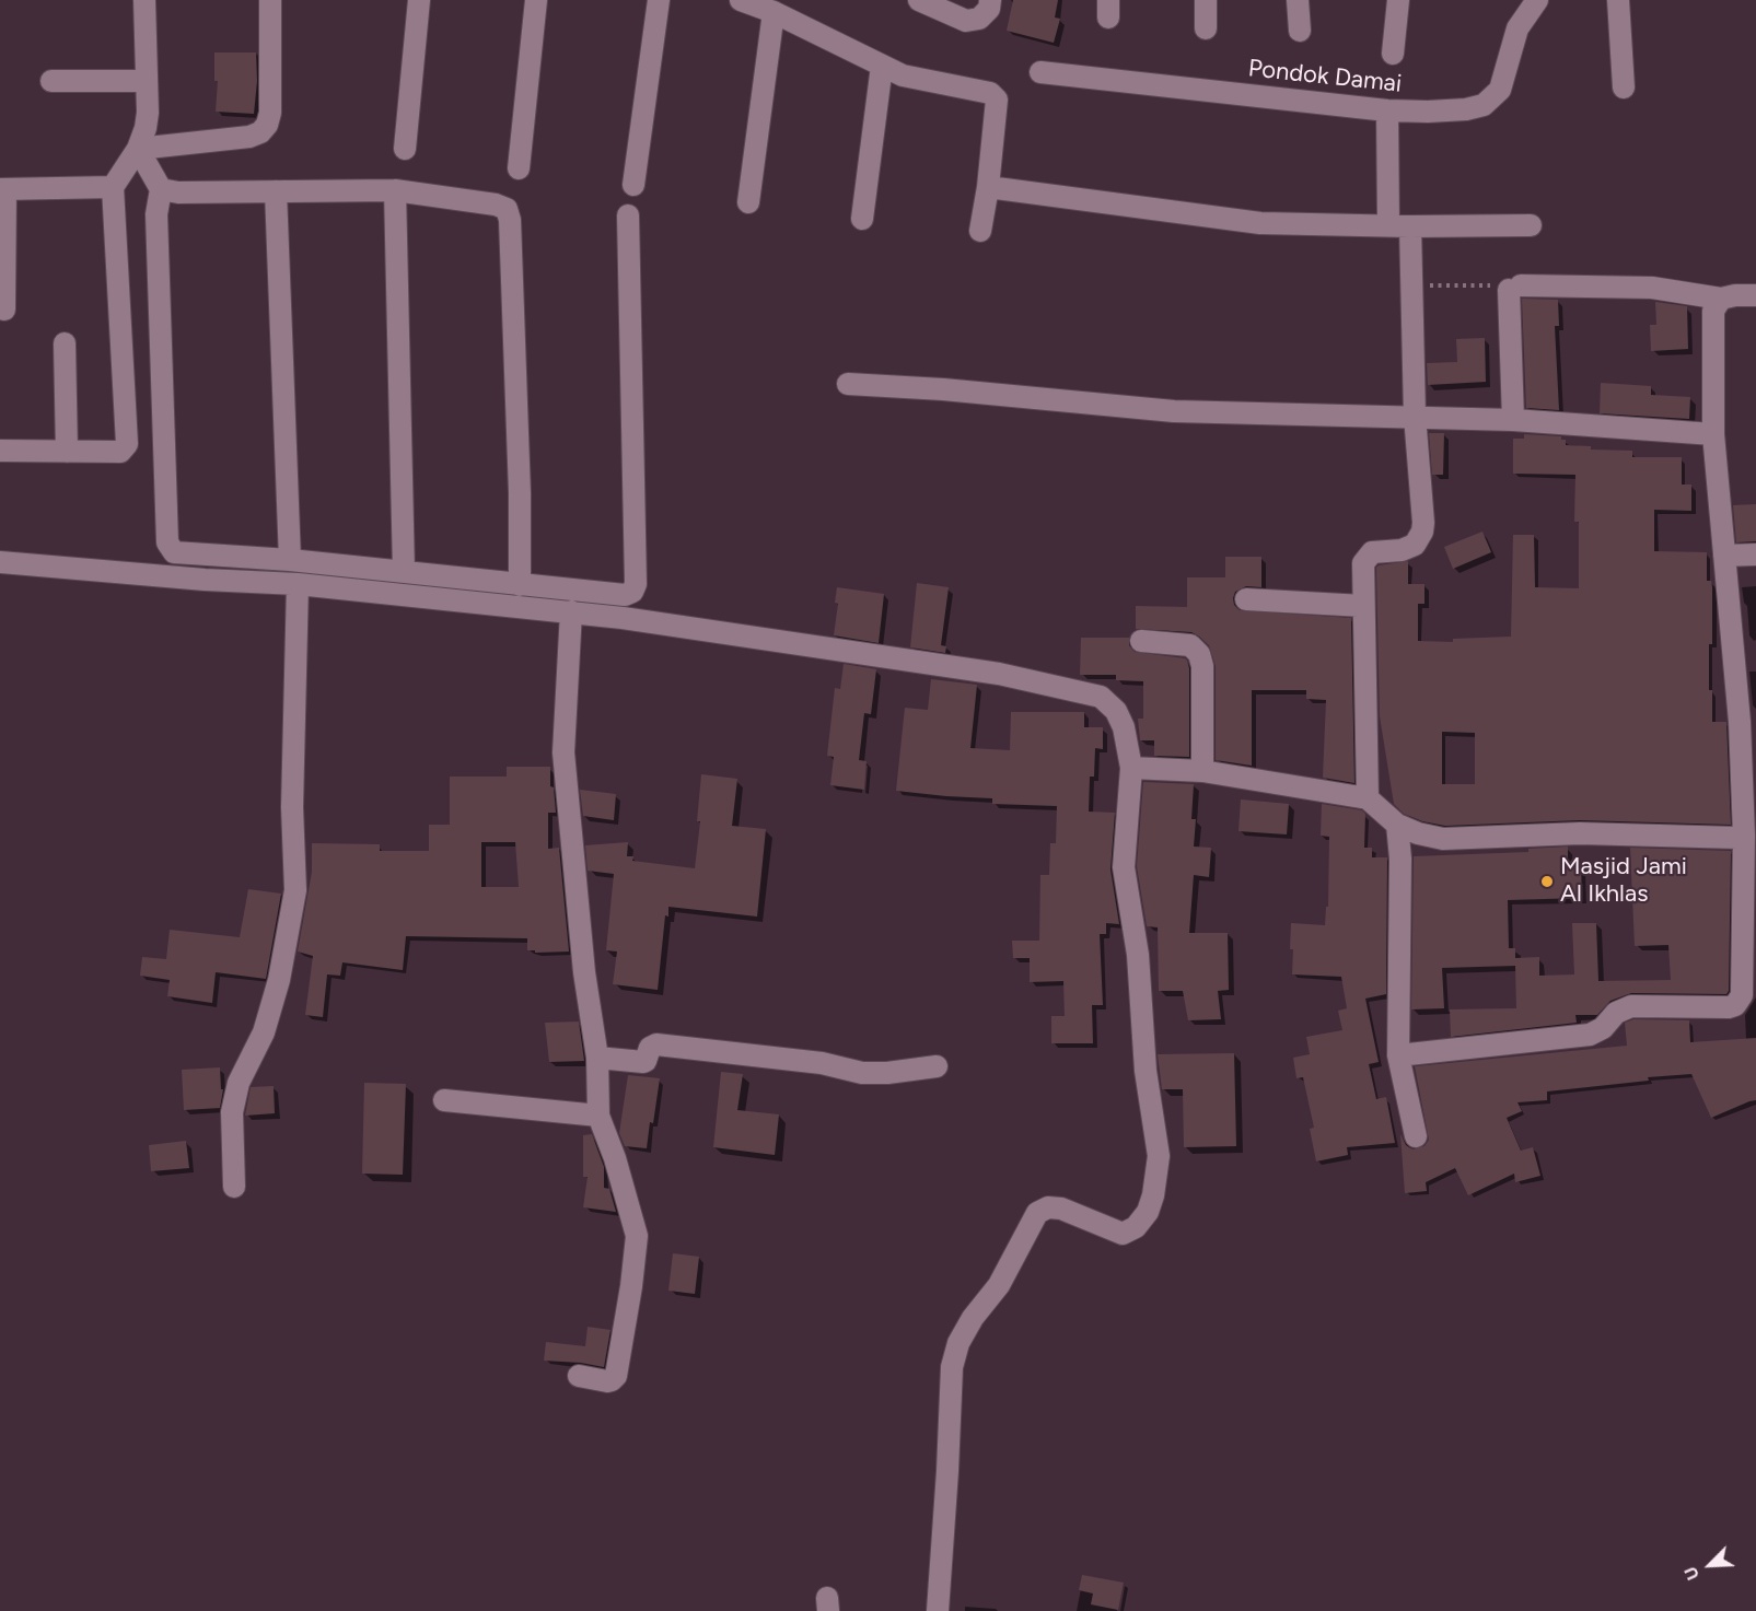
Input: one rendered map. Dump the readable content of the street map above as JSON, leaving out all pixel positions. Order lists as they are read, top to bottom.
{
  "streets": {
    "street": ["Pondok Damai"]
  },
  "places": ["Masjid Jami Al Ikhlas"],
  "north": "bottom left"
}
